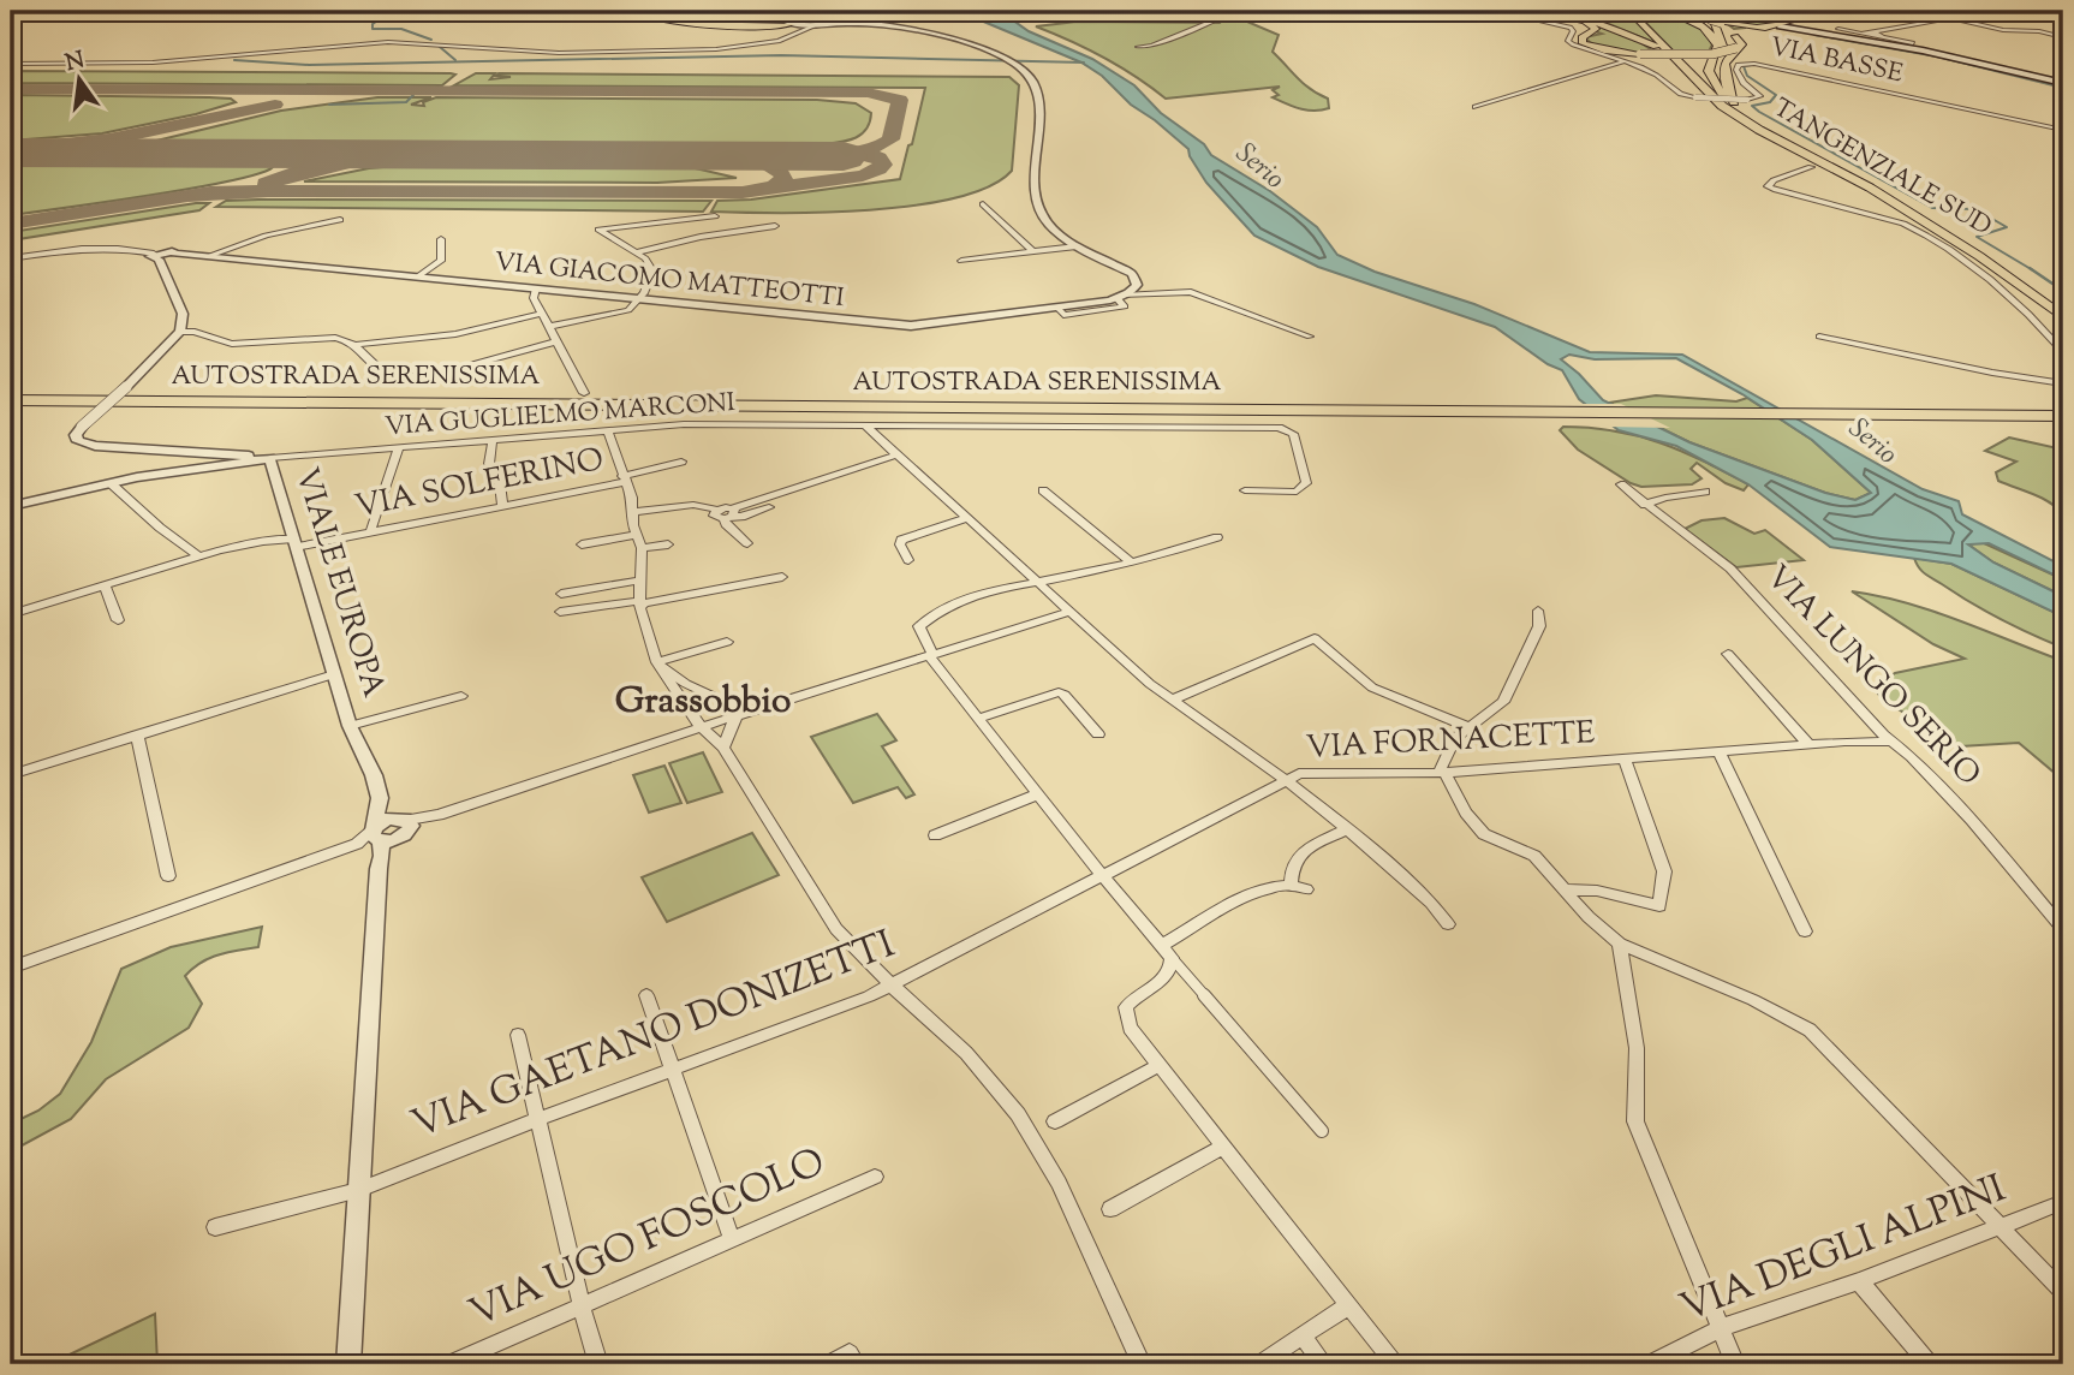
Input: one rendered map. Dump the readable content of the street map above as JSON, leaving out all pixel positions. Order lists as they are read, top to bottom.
{
  "streets": {
    "highway": ["AUTOSTRADA SERENISSIMA"],
    "main road": ["TANGENZIALE SUD"],
    "street": [
      "VIA BASSE",
      "VIA GIACOMO MATTEOTTI",
      "VIA GUGLIELMO MARCONI",
      "VIA SOLFERINO",
      "VIALE EUROPA",
      "VIA LUNGO SERIO",
      "VIA FORNACETTE",
      "VIA GAETANO DONIZETTI",
      "VIA UGO FOSCOLO",
      "VIA DEGLI ALPINI"
    ]
  },
  "crossings": [
    ["VIA GUGLIELMO MARCONI", "VIALE EUROPA"],
    ["VIA GUGLIELMO MARCONI", "VIA FORNACETTE"],
    ["VIA SOLFERINO", "VIALE EUROPA"],
    ["VIALE EUROPA", "VIA GAETANO DONIZETTI"],
    ["VIA LUNGO SERIO", "VIA FORNACETTE"],
    ["VIA FORNACETTE", "VIA GAETANO DONIZETTI"]
  ],
  "districts": ["Grassobbio"],
  "water": ["Serio"],
  "north": "top"
}
